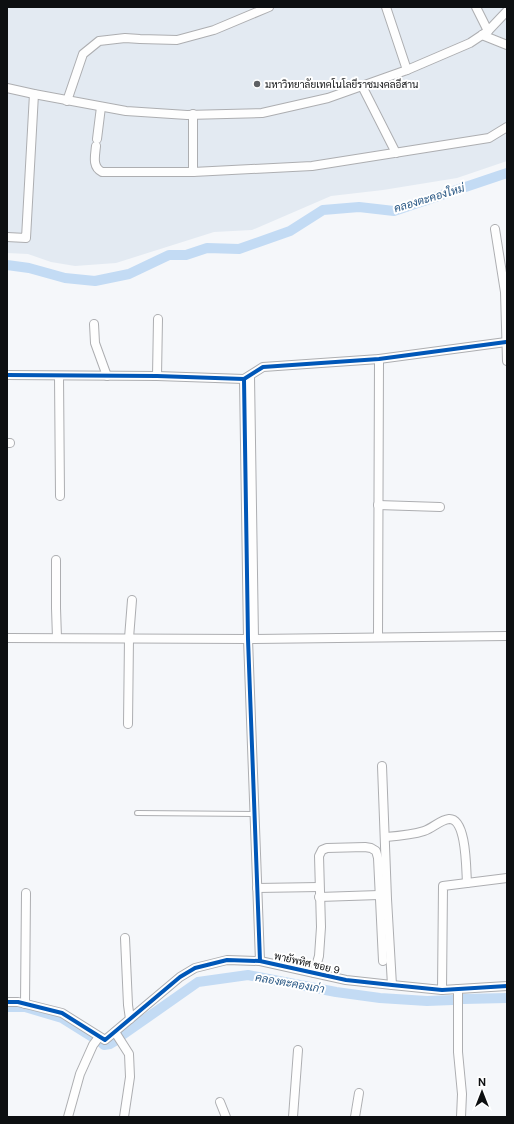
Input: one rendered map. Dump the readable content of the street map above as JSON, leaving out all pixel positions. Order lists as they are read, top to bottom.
{
  "streets": {
    "street": ["พายัพทิศ ซอย 9"]
  },
  "water": ["คลองตะคองใหม่", "คลองตะคองเก่า"],
  "places": ["มหาวิทยาลัยเทคโนโลยีราชมงคลอีสาน"],
  "north": "top"
}
